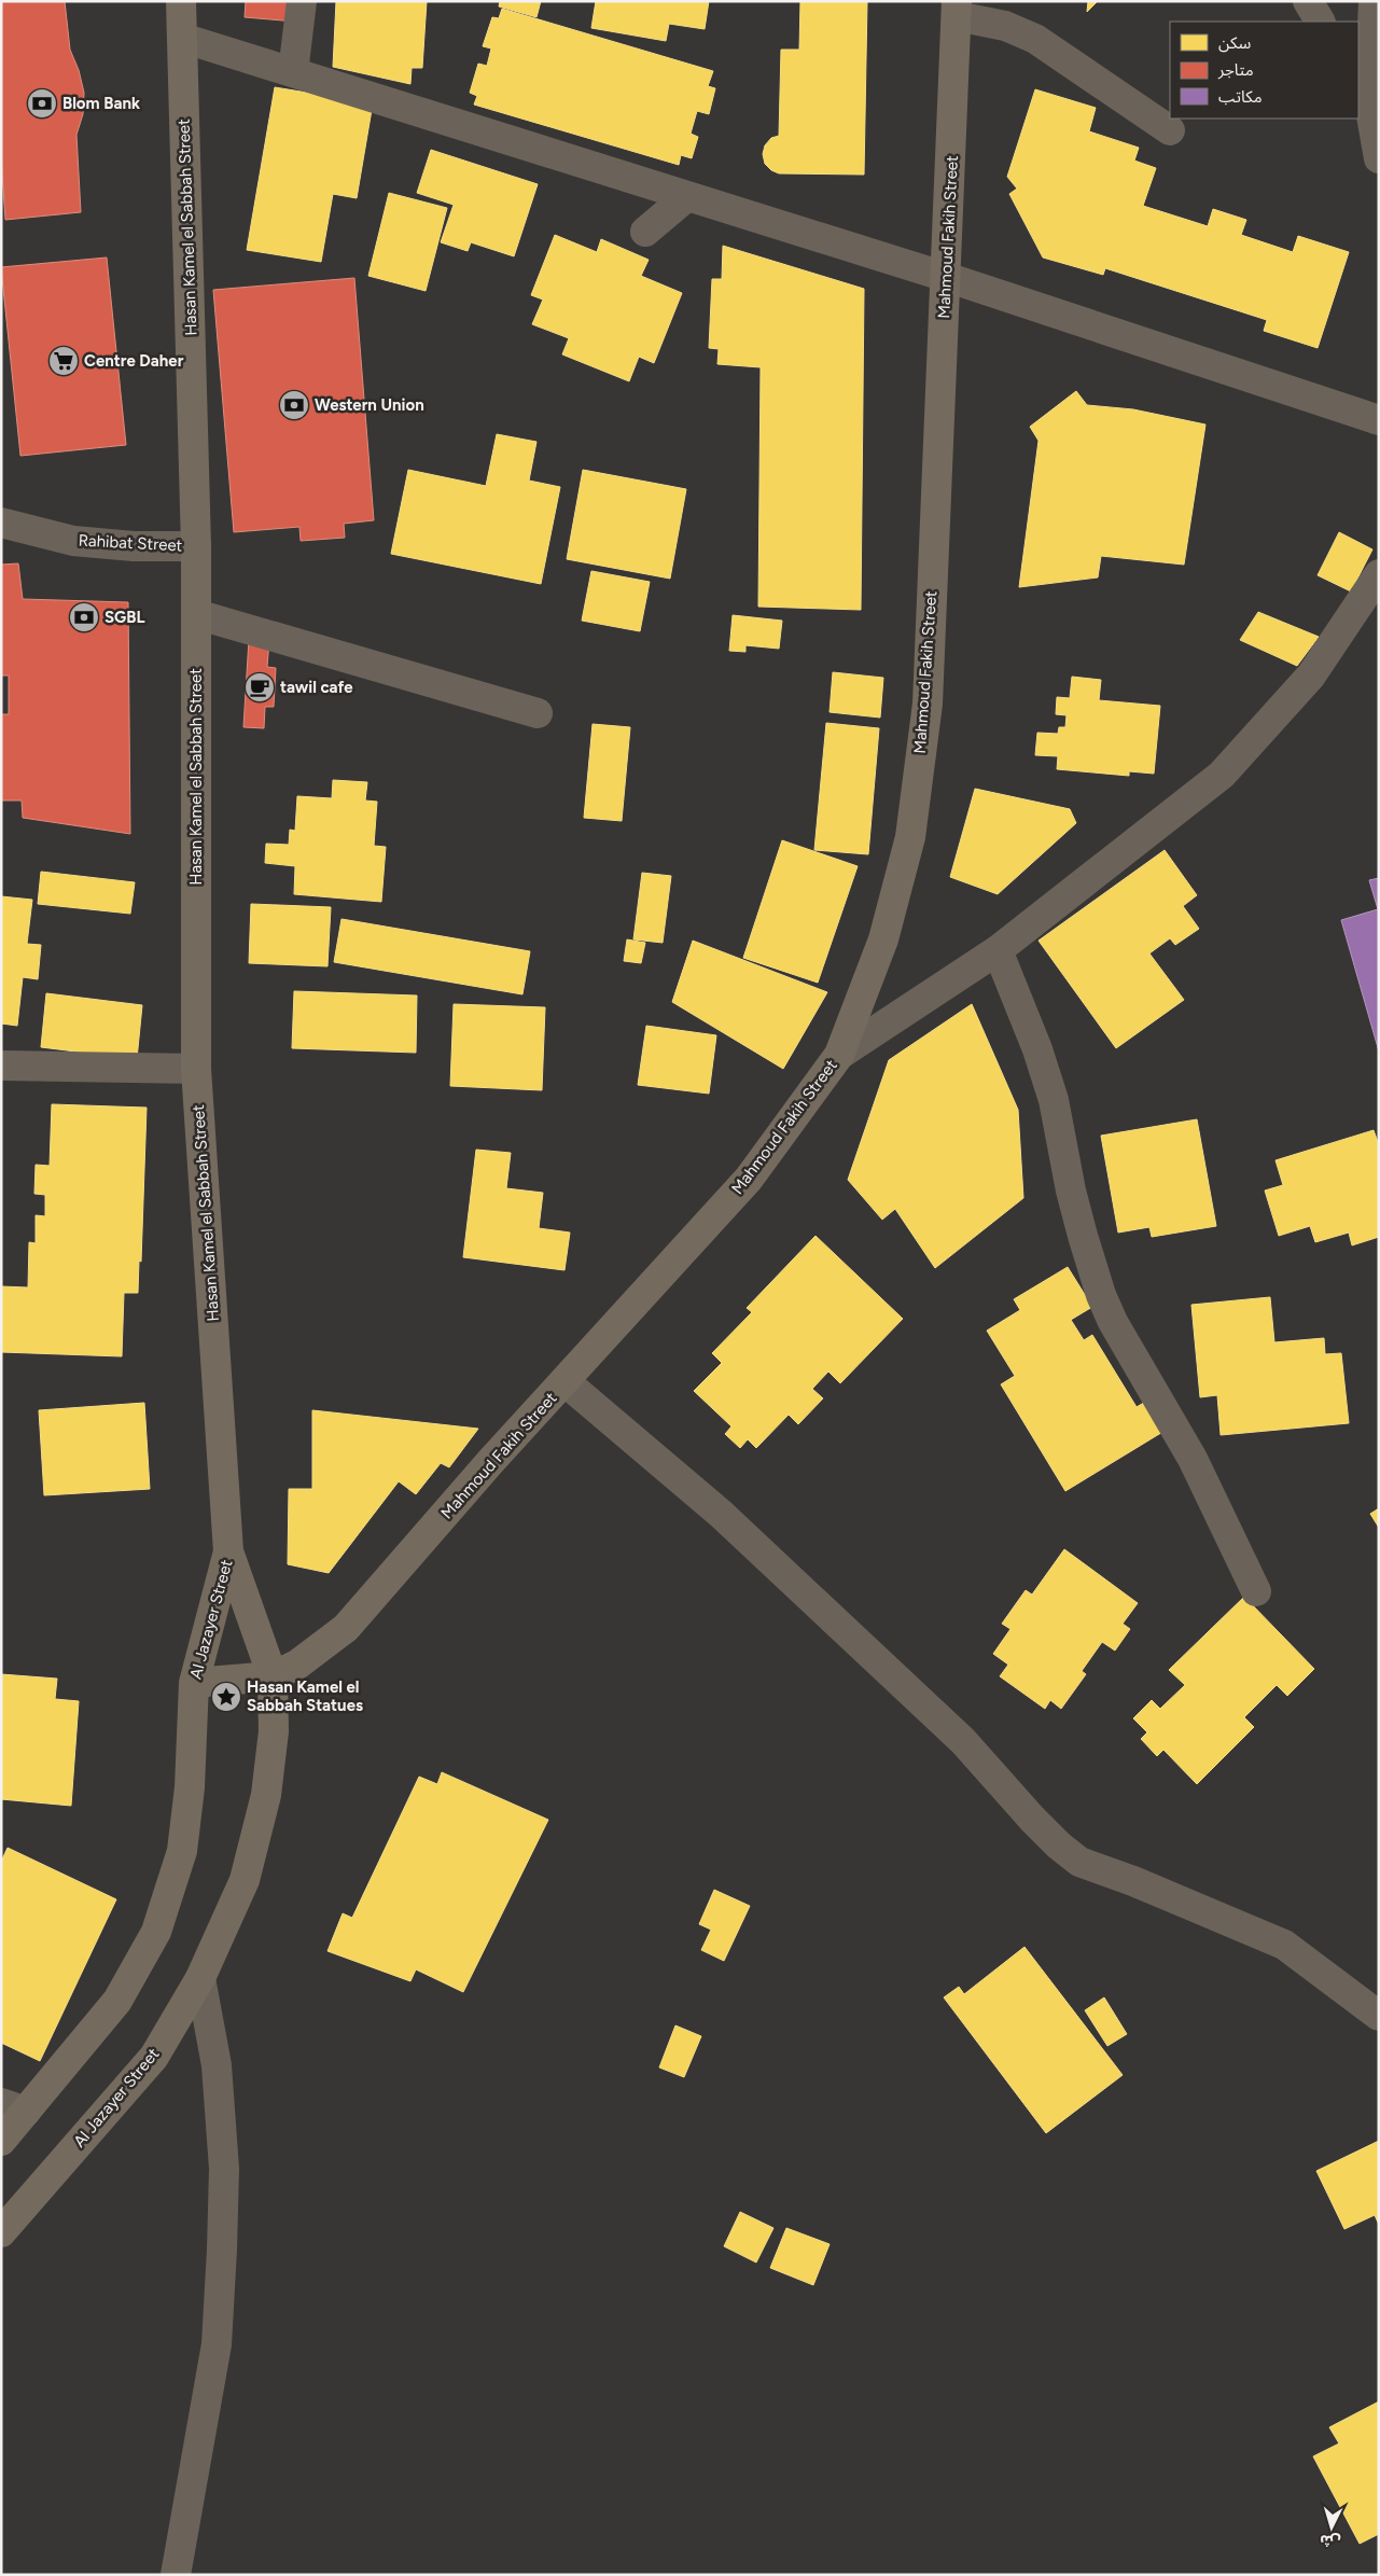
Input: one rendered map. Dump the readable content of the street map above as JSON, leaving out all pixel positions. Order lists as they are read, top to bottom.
{
  "streets": {
    "main road": ["Hasan Kamel el Sabbah Street", "Mahmoud Fakih Street", "Al Jazayer Street"],
    "street": ["Rahibat Street"]
  },
  "crossings": [
    ["Hasan Kamel el Sabbah Street", "Rahibat Street"],
    ["Hasan Kamel el Sabbah Street", "Al Jazayer Street"],
    ["Mahmoud Fakih Street", "Al Jazayer Street"]
  ],
  "places": {
    "bank": ["Blom Bank", "Western Union", "SGBL"],
    "supermarket": ["Centre Daher"],
    "cafe": ["tawil cafe"],
    "place": ["Hasan Kamel el Sabbah Statues"]
  },
  "legend": ["سكن", "متاجر", "مكاتب"],
  "north": "bottom"
}
